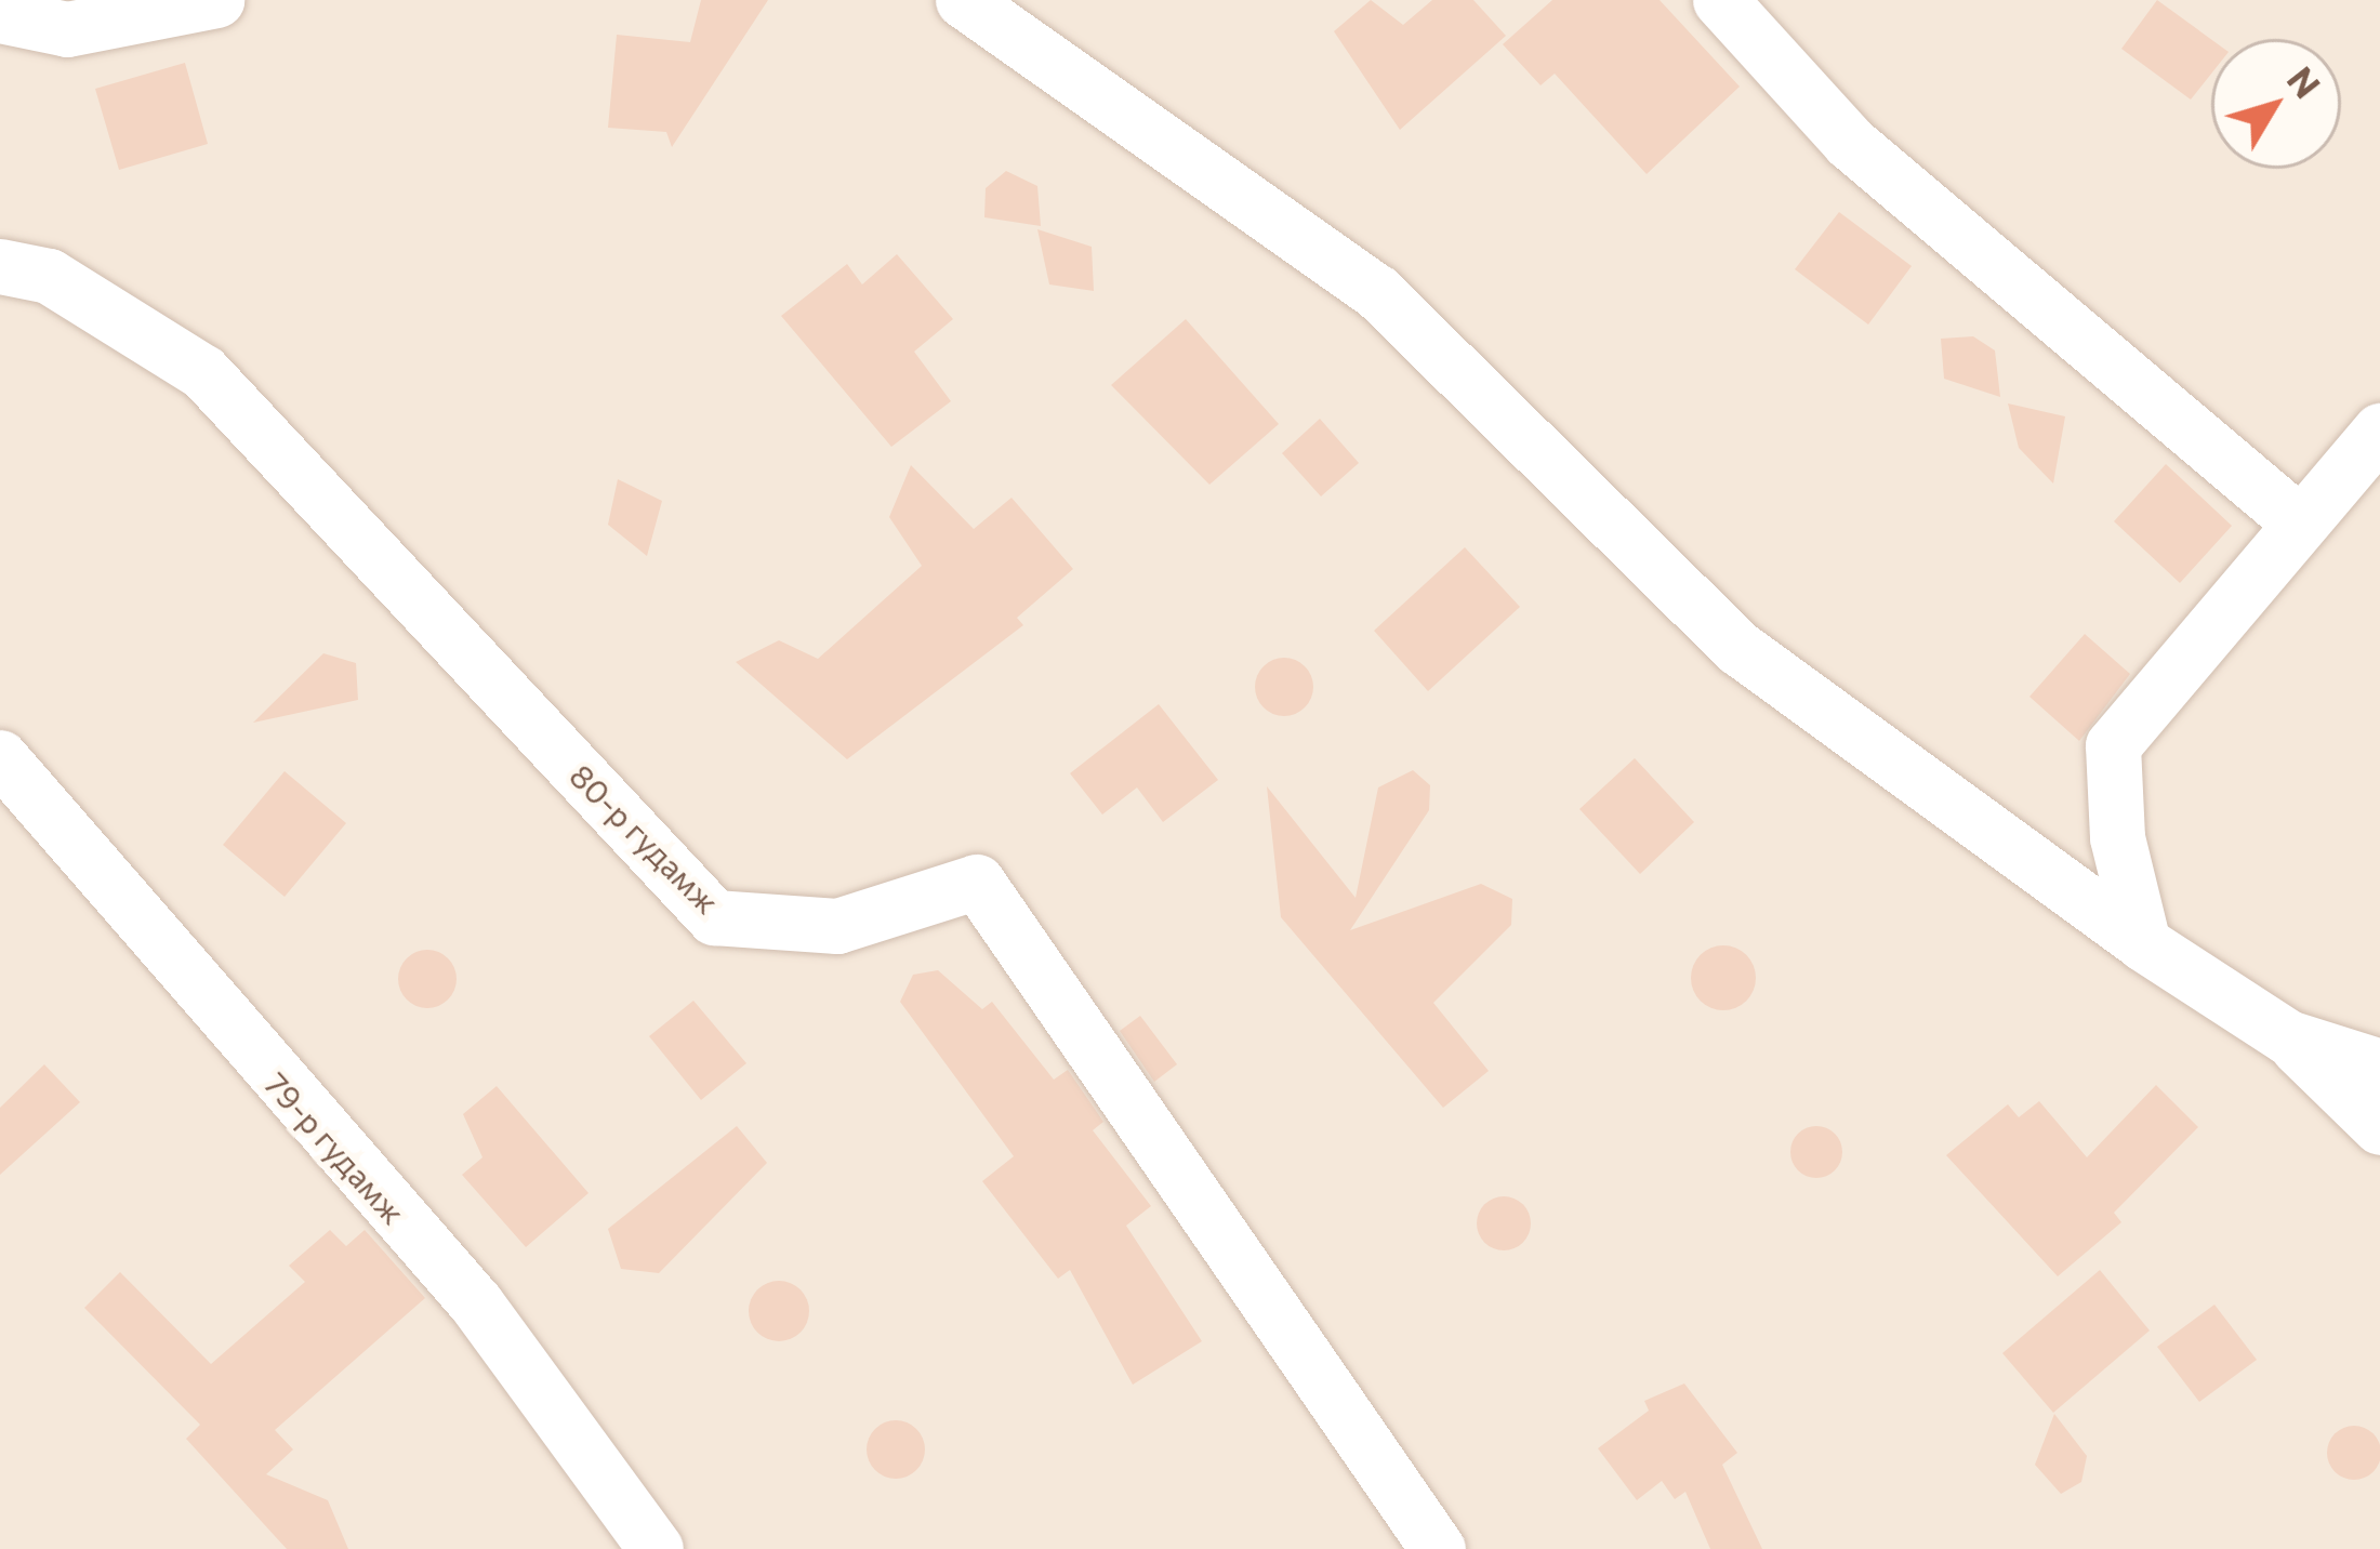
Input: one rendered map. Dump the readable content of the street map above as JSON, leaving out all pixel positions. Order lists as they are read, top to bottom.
{
  "streets": {
    "street": ["80-р гудамж", "79-р гудамж"]
  },
  "north": "top right"
}
